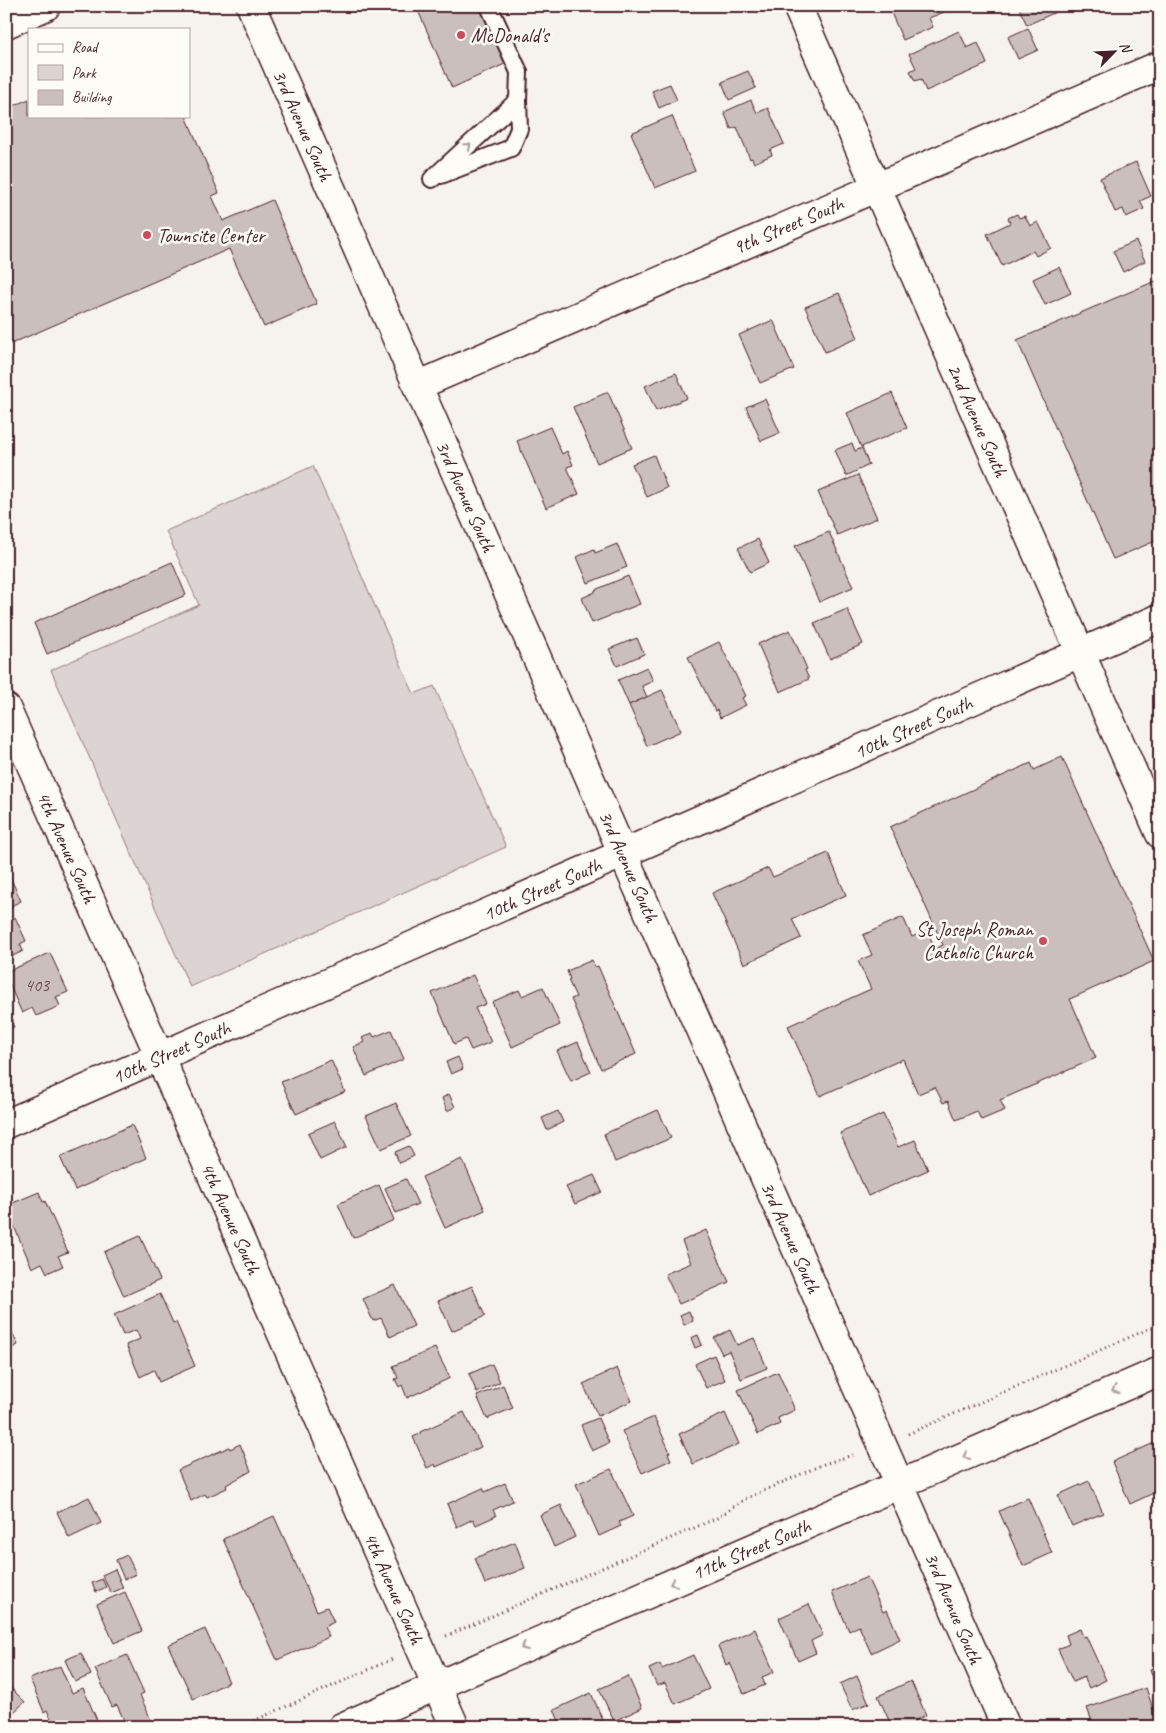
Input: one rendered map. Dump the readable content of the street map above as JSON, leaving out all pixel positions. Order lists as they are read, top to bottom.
{
  "streets": {
    "street": [
      "3rd Avenue South",
      "9th Street South",
      "2nd Avenue South",
      "10th Street South",
      "4th Avenue South",
      "11th Street South"
    ]
  },
  "crossings": [
    ["3rd Avenue South", "9th Street South"],
    ["3rd Avenue South", "10th Street South"],
    ["3rd Avenue South", "11th Street South"],
    ["9th Street South", "2nd Avenue South"],
    ["2nd Avenue South", "10th Street South"],
    ["10th Street South", "4th Avenue South"],
    ["4th Avenue South", "11th Street South"]
  ],
  "one_way": ["11th Street South"],
  "places": ["McDonald's", "Townsite Center", "St Joseph Roman Catholic Church"],
  "house_numbers": ["403"],
  "legend": ["Road", "Park", "Building"],
  "north": "top right"
}
